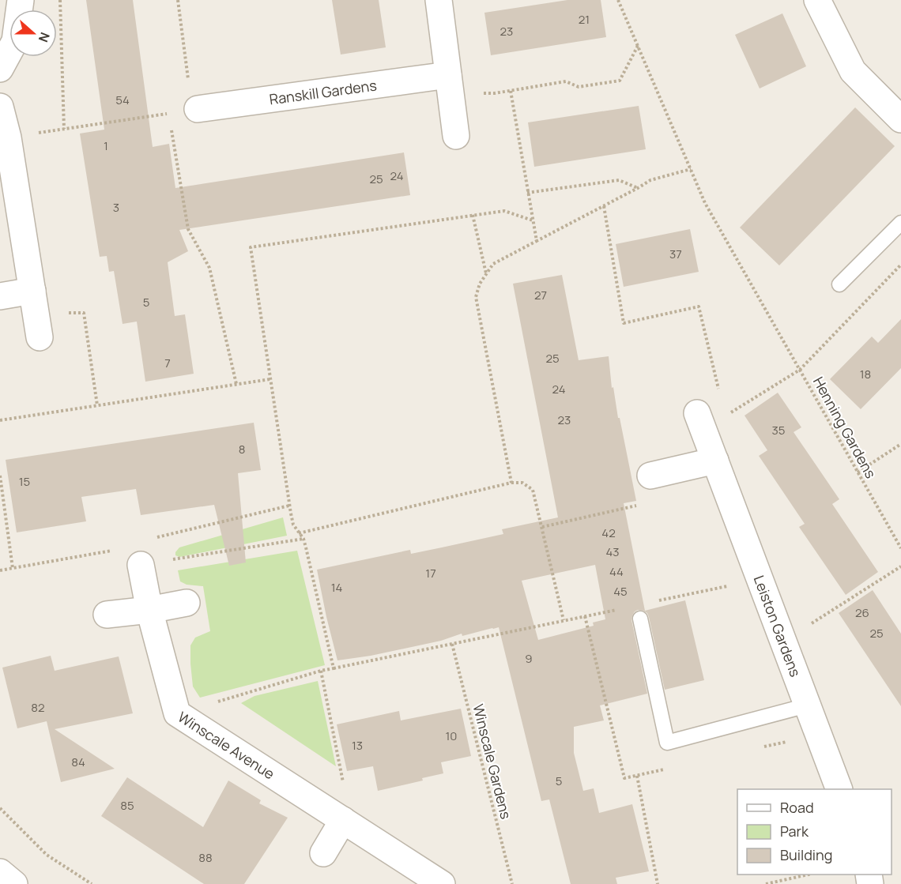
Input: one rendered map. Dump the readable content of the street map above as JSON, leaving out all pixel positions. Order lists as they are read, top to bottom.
{
  "streets": {
    "street": ["Ranskill Gardens", "Leiston Gardens", "Winscale Avenue"],
    "path": ["Henning Gardens", "Winscale Gardens"]
  },
  "house_numbers": [
    "21",
    "23",
    "54",
    "1",
    "24",
    "25",
    "3",
    "37",
    "27",
    "5",
    "25",
    "7",
    "18",
    "24",
    "23",
    "35",
    "8",
    "15",
    "42",
    "43",
    "44",
    "17",
    "14",
    "45",
    "26",
    "25",
    "9",
    "82",
    "10",
    "13",
    "84",
    "5",
    "85",
    "88"
  ],
  "legend": ["Road", "Park", "Building"],
  "north": "right"
}
